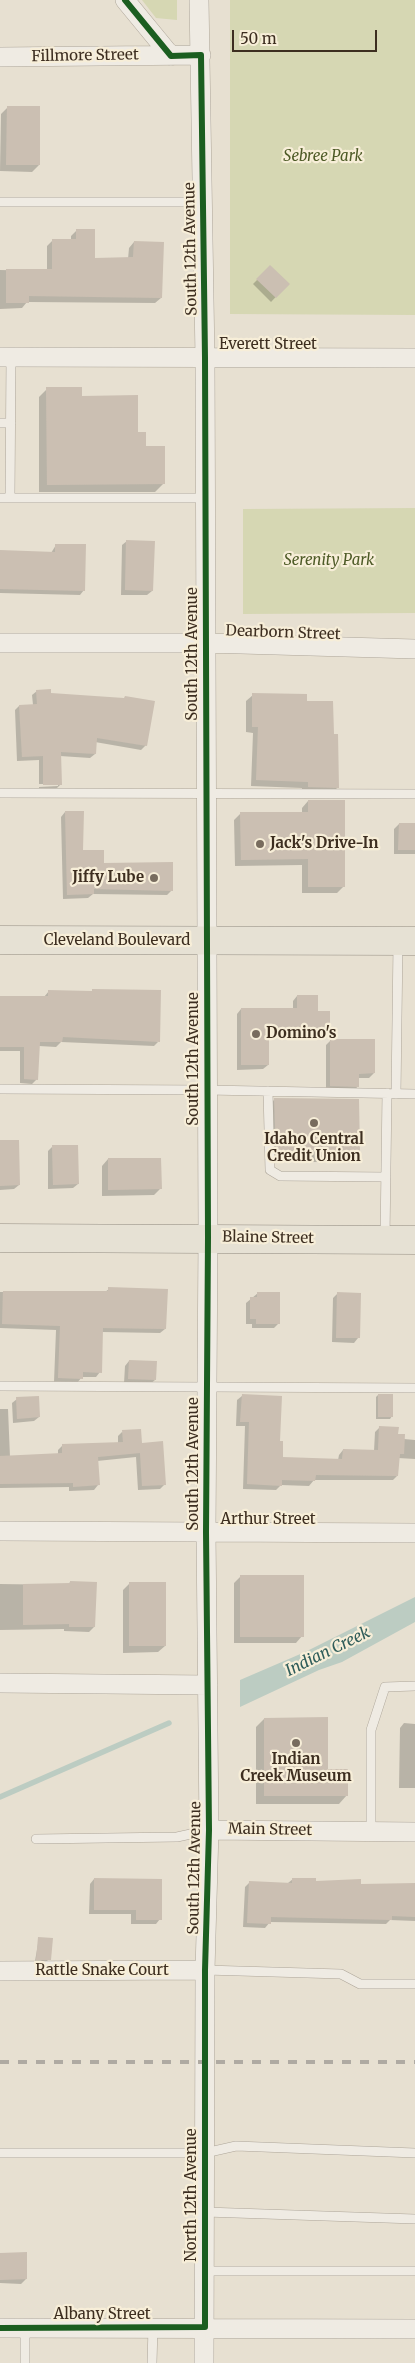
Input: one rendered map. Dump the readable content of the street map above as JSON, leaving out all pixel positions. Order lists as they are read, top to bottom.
{
  "streets": {
    "main road": ["Cleveland Boulevard", "Blaine Street"],
    "street": [
      "Fillmore Street",
      "South 12th Avenue",
      "Everett Street",
      "Dearborn Street",
      "Arthur Street",
      "Main Street",
      "Rattle Snake Court",
      "North 12th Avenue",
      "Albany Street"
    ]
  },
  "crossings": [
    ["Fillmore Street", "South 12th Avenue"],
    ["South 12th Avenue", "Everett Street"],
    ["South 12th Avenue", "Dearborn Street"],
    ["South 12th Avenue", "Cleveland Boulevard"],
    ["South 12th Avenue", "Blaine Street"],
    ["South 12th Avenue", "Arthur Street"],
    ["South 12th Avenue", "Main Street"],
    ["South 12th Avenue", "Rattle Snake Court"],
    ["South 12th Avenue", "North 12th Avenue"],
    ["North 12th Avenue", "Albany Street"]
  ],
  "water": ["Indian Creek"],
  "parks": ["Sebree Park", "Serenity Park"],
  "places": [
    "Jack's Drive-In",
    "Jiffy Lube",
    "Domino's",
    "Idaho Central Credit Union",
    "Indian Creek Museum"
  ],
  "scale_bar": "50 m"
}
